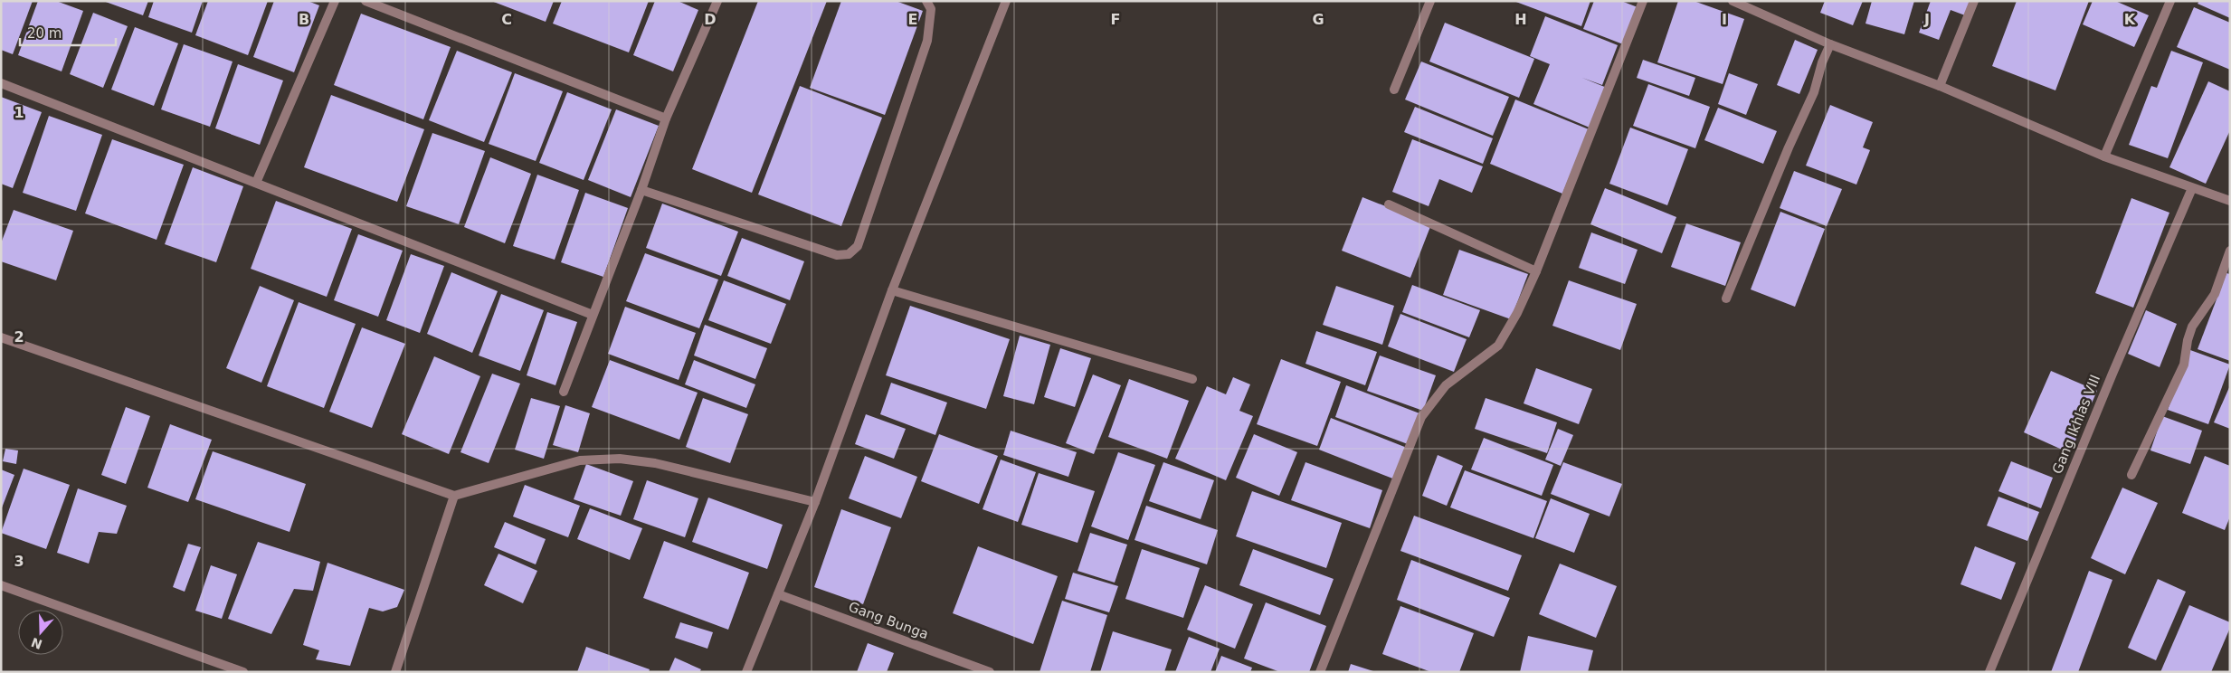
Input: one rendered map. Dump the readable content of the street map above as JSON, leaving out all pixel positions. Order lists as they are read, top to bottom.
{
  "streets": {
    "street": ["Gang Ikhlas VIII", "Gang Bunga"]
  },
  "scale_bar": "20 m",
  "north": "bottom",
  "grid": {
    "columns": [
      "B",
      "C",
      "D",
      "E",
      "F",
      "G",
      "H",
      "I",
      "J",
      "K"
    ],
    "rows": ["1", "2", "3"]
  }
}
